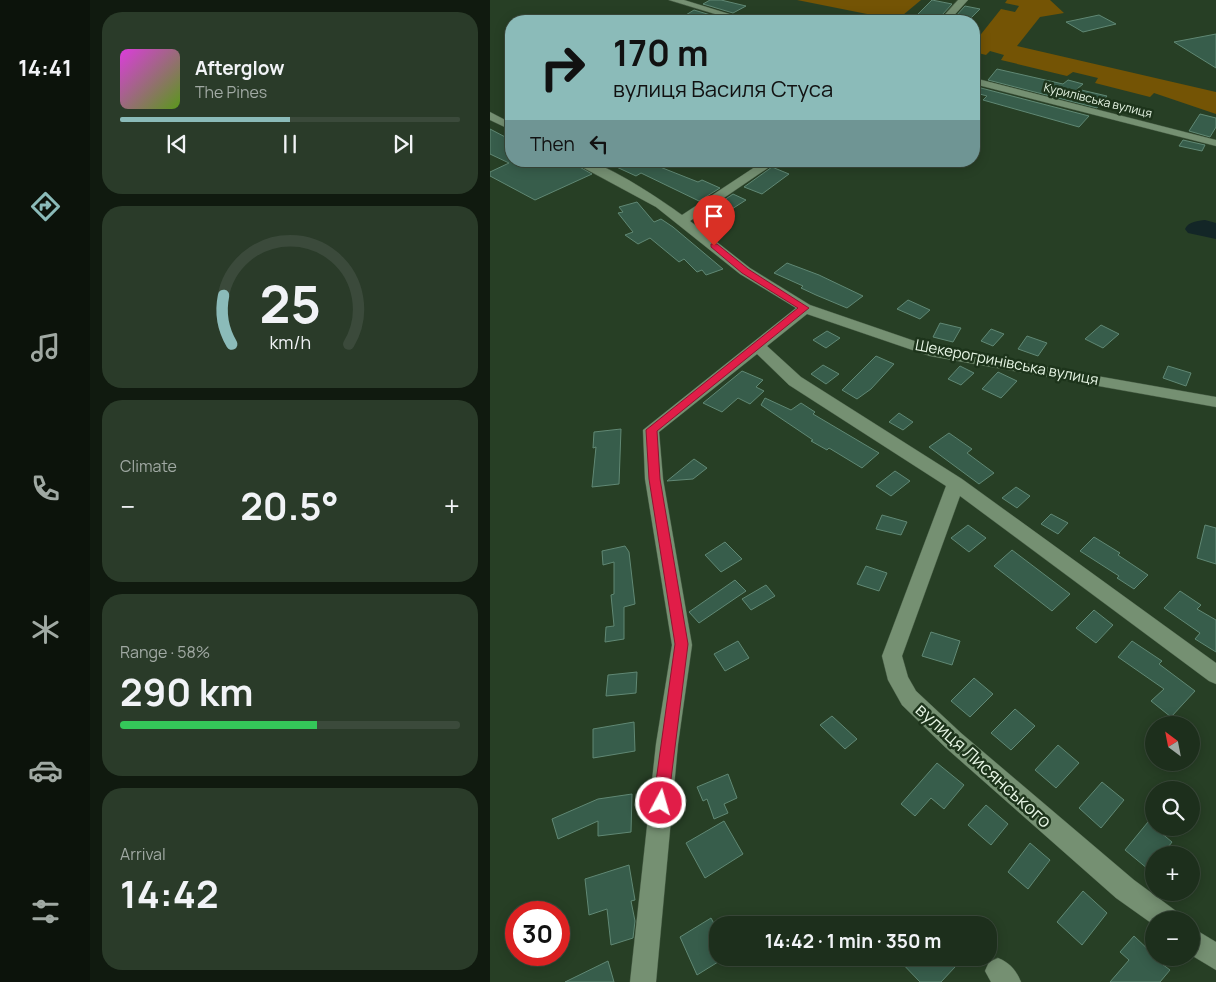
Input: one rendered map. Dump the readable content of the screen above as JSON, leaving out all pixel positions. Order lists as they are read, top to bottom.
{
  "streets": {
    "street": ["Курилівська вулиця", "Шекерогринівська вулиця", "вулиця Лисянського"]
  },
  "north": "top left",
  "page": {
    "tabs": "14:41",
    "turn": ["170 m", "вулиця Василя Стуса"],
    "song": ["Afterglow", "The Pines"],
    "then": "Then",
    "tile": [
      "Climate",
      ["Range · 58%", "290 km"],
      ["Arrival", "14:42"]
    ],
    "heat": ["−", "20.5°", "+"],
    "map_buttons": ["+", "−"],
    "limit": "30",
    "trip": "14:42 · 1 min · 350 m",
    "gauge": ["25", "km/h"]
  }
}
